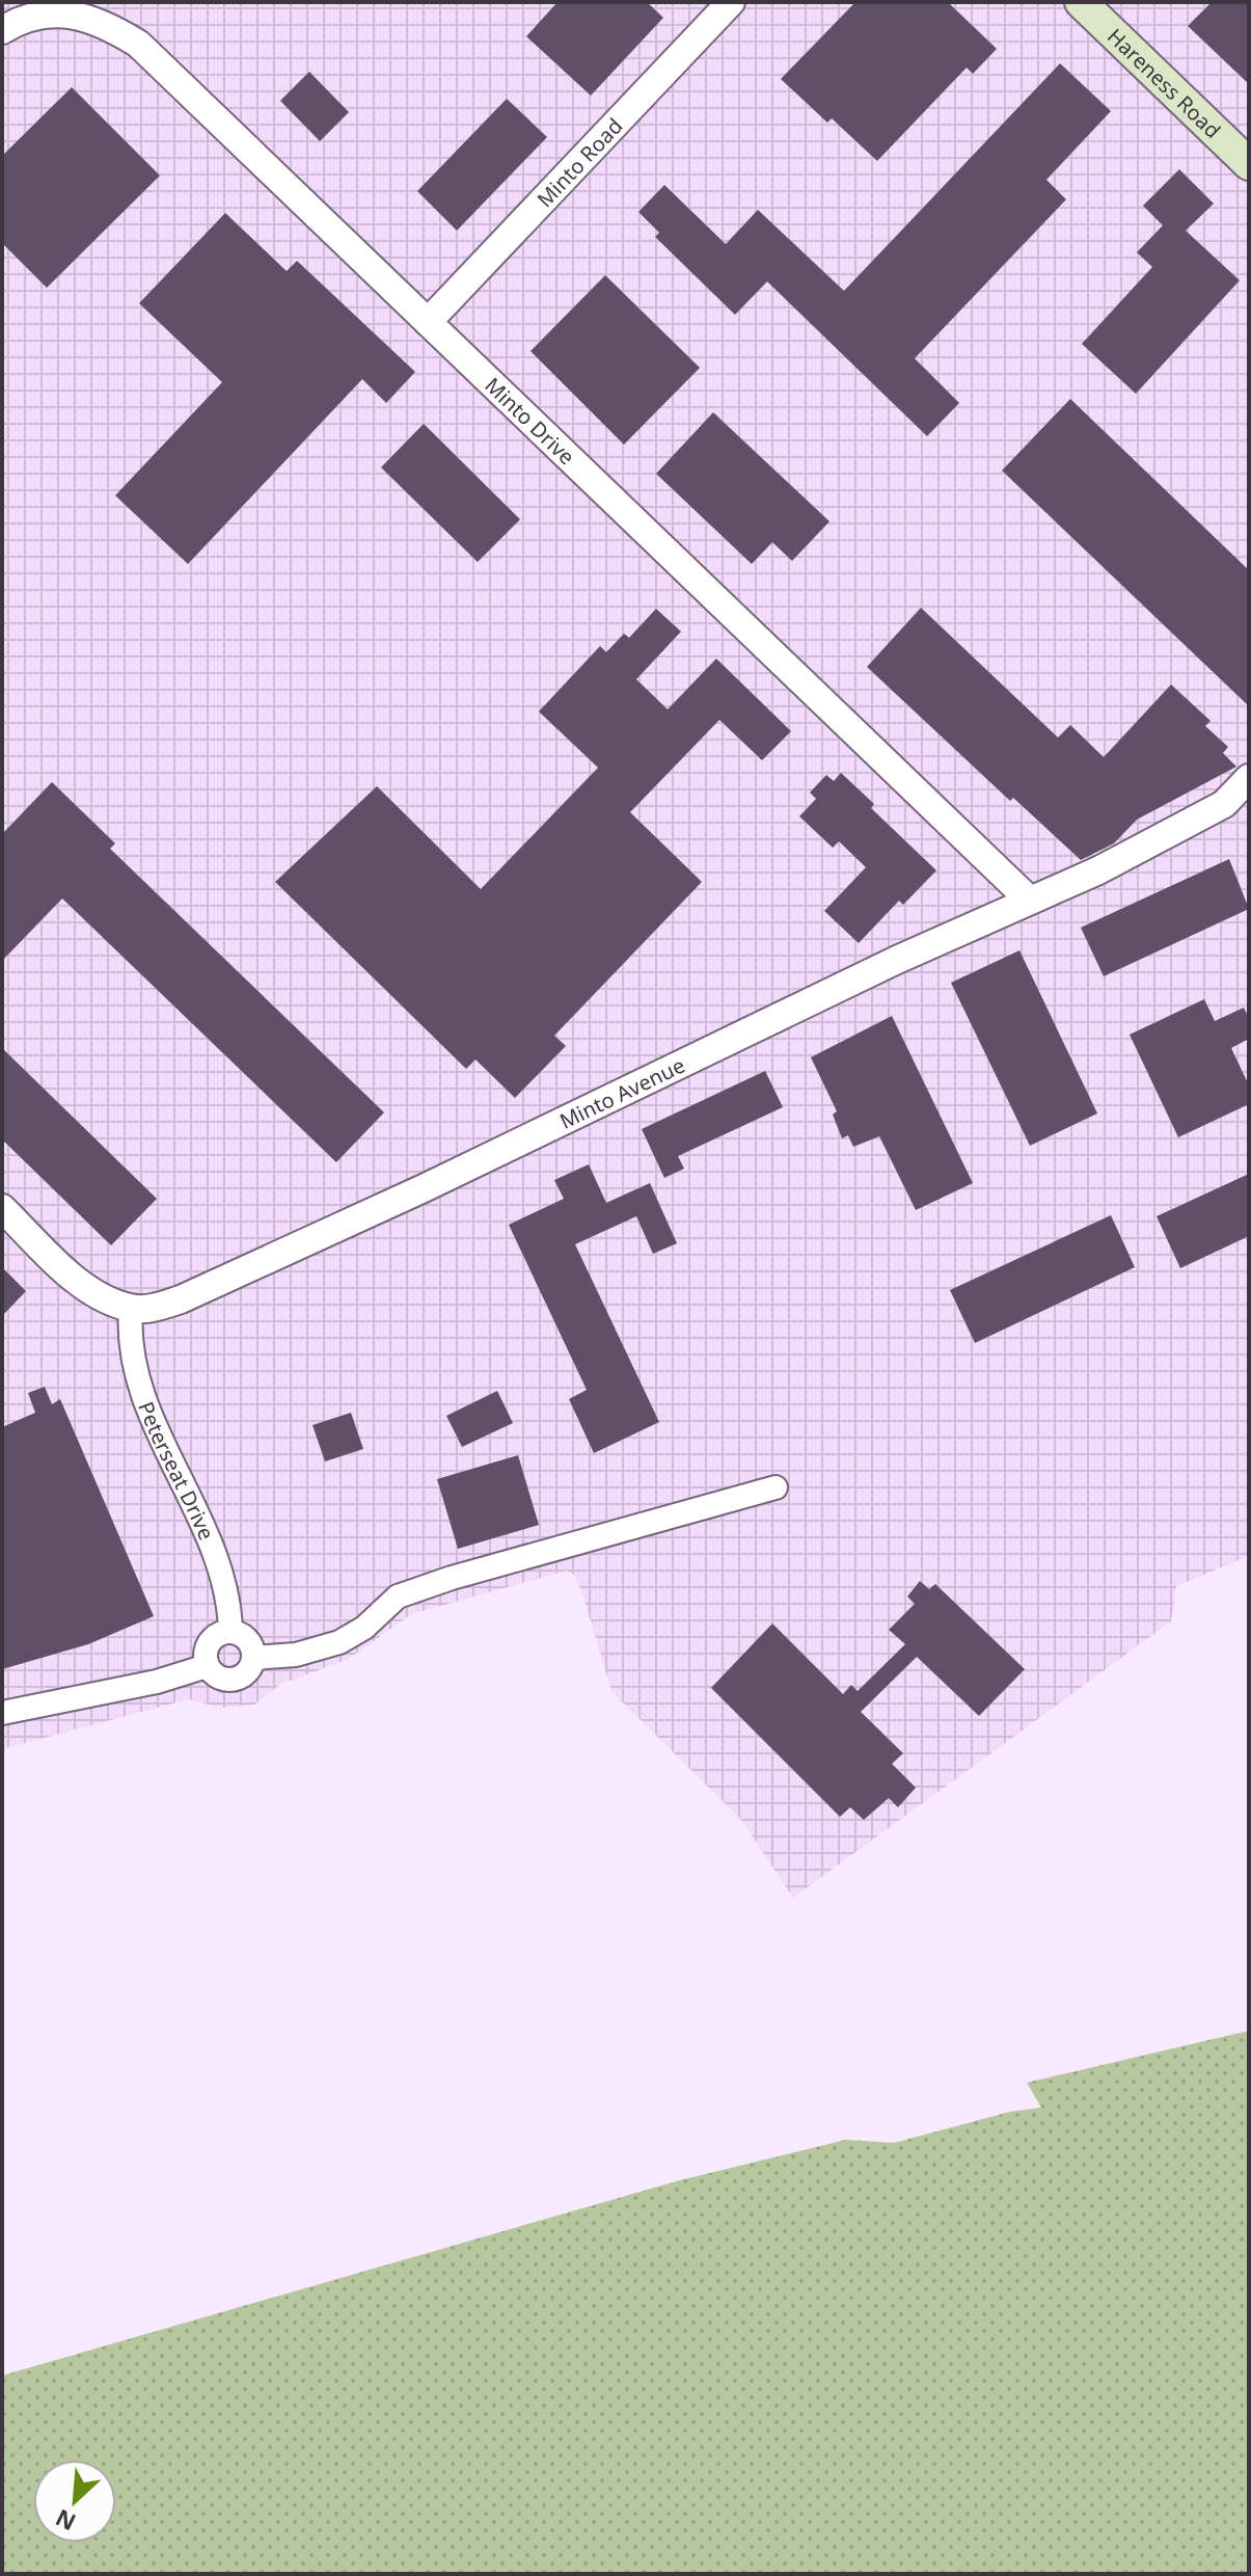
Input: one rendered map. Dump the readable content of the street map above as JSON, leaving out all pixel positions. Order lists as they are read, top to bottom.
{
  "streets": {
    "main road": ["Hareness Road"],
    "street": [
      "Minto Road",
      "Minto Drive",
      "Minto Avenue",
      "Peterseat Drive"
    ]
  },
  "crossings": [
    ["Minto Road", "Minto Drive"],
    ["Minto Drive", "Minto Avenue"],
    ["Minto Avenue", "Peterseat Drive"]
  ],
  "north": "bottom left"
}
